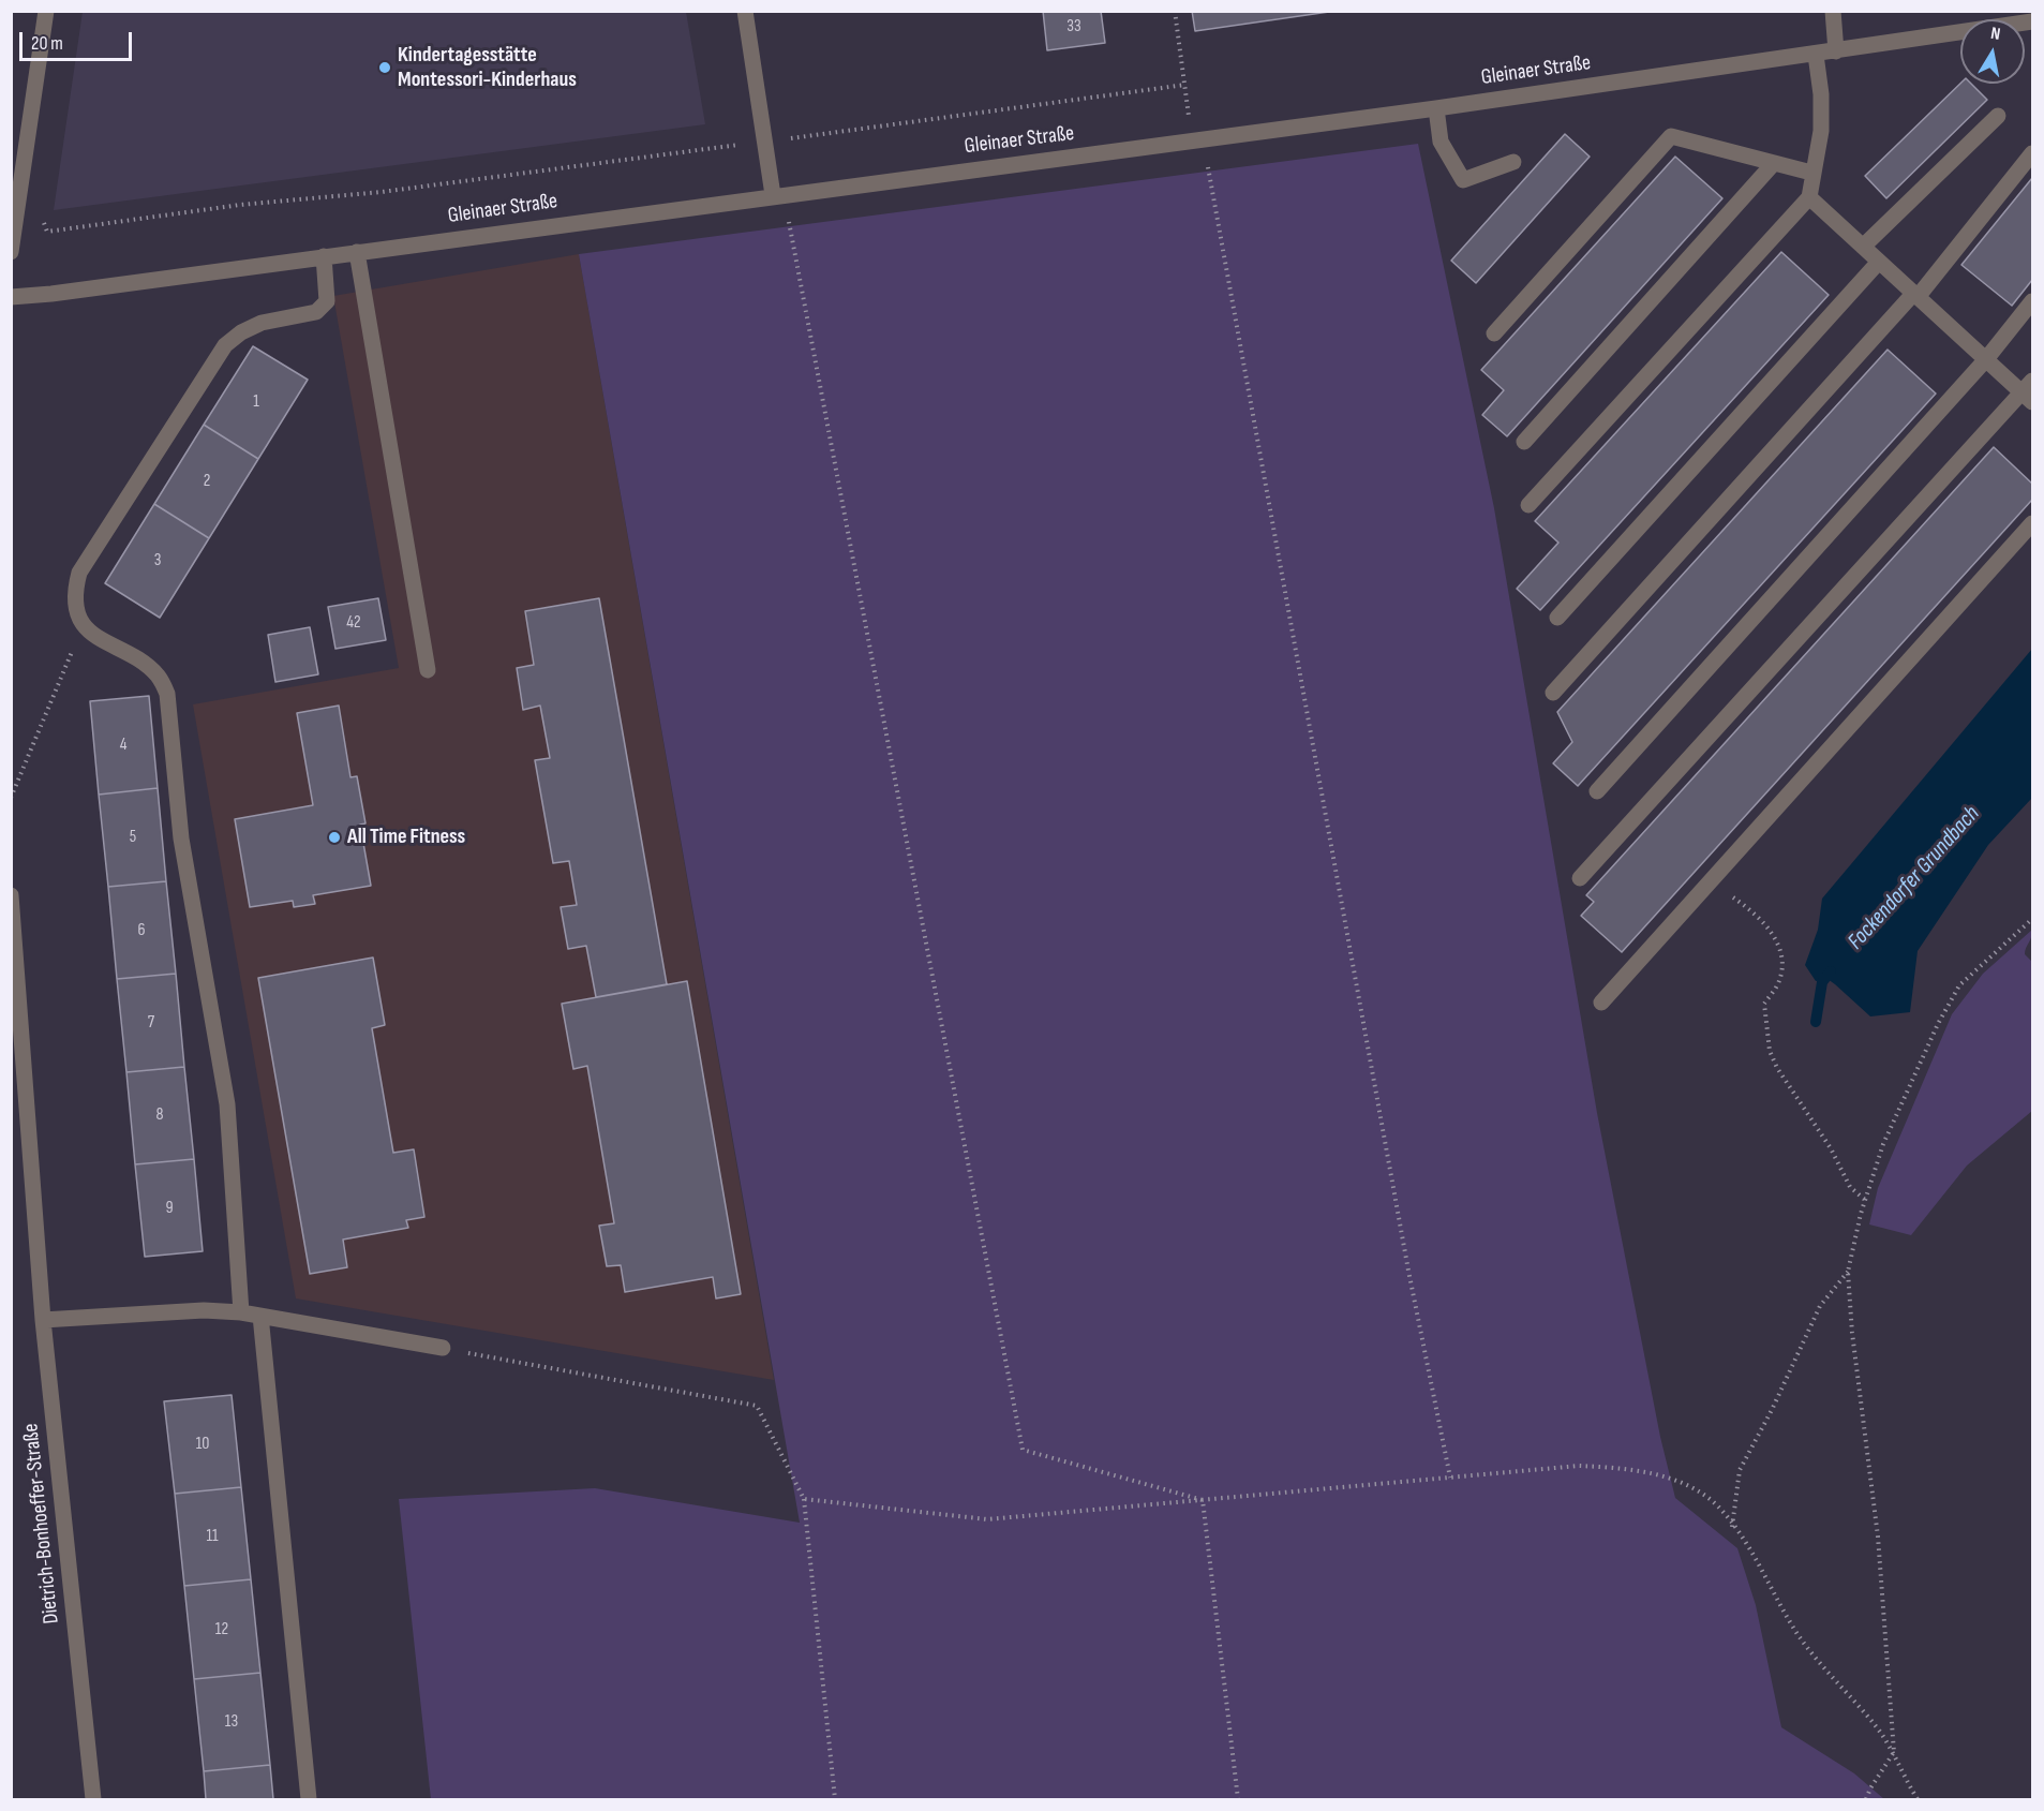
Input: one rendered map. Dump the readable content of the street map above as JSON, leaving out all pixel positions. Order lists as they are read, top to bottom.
{
  "streets": {
    "street": ["Gleinaer Straße", "Dietrich-Bonhoeffer-Straße"]
  },
  "water": ["Fockendorfer Grundbach"],
  "places": ["Kindertagesstätte Montessori-Kinderhaus", "All Time Fitness"],
  "house_numbers": [
    "33",
    "1",
    "2",
    "3",
    "42",
    "4",
    "5",
    "6",
    "7",
    "8",
    "9",
    "10",
    "11",
    "12",
    "13"
  ],
  "scale_bar": "20 m",
  "north": "top"
}
